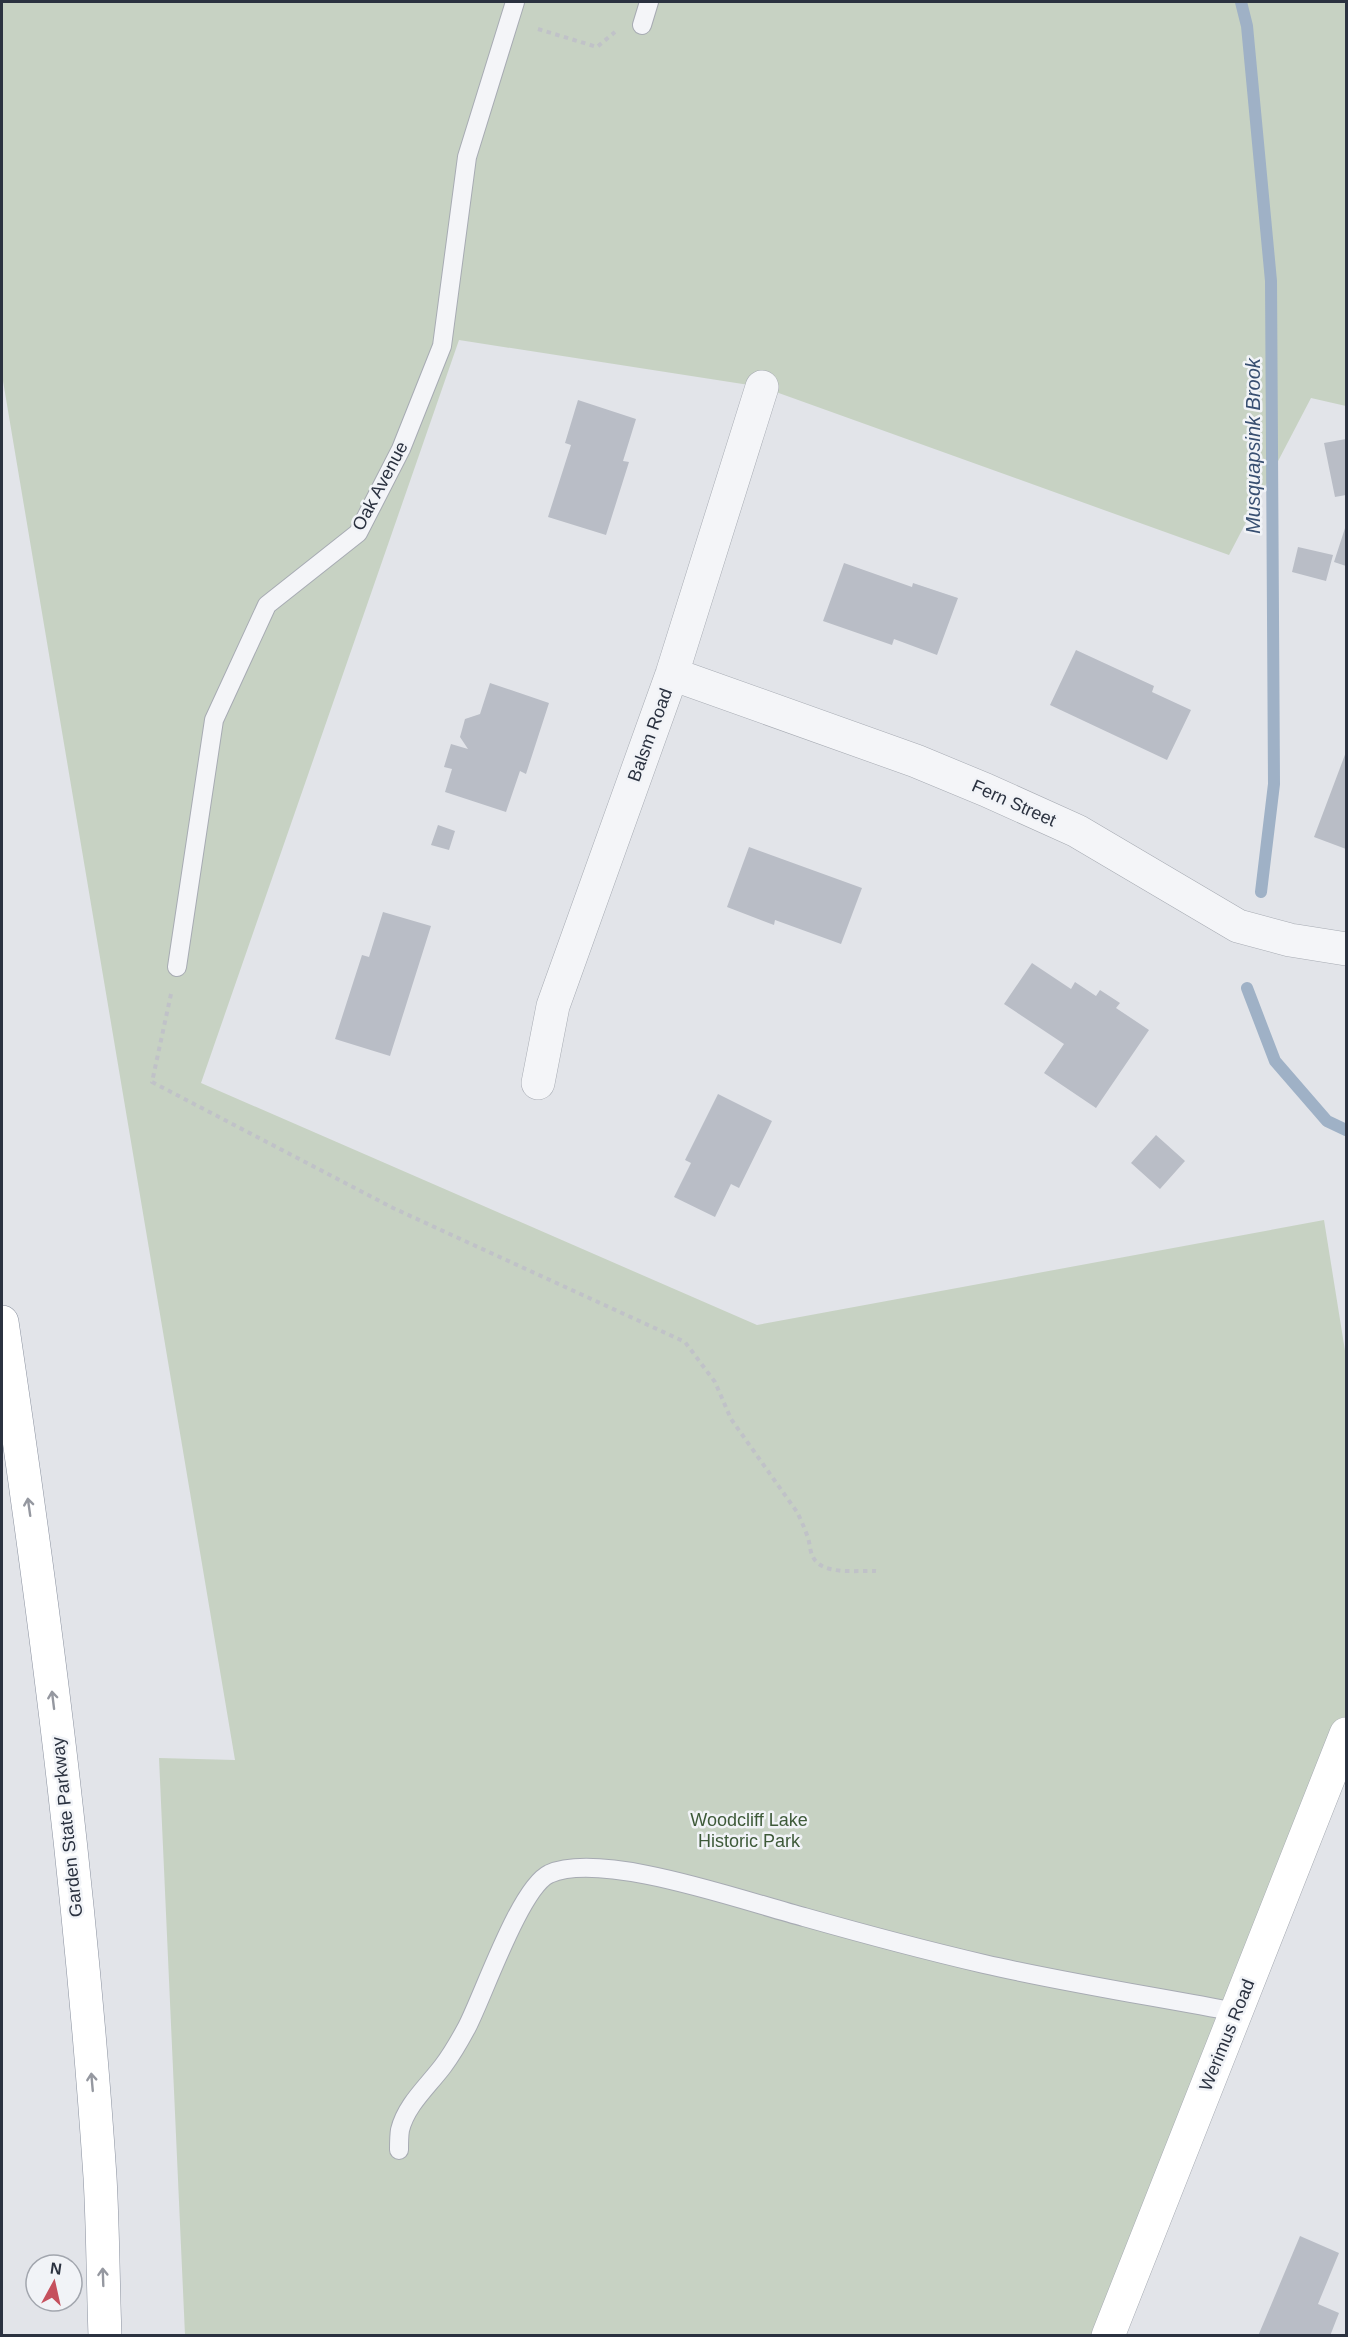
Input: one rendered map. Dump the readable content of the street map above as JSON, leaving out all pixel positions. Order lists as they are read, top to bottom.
{
  "streets": {
    "main road": ["Garden State Parkway", "Werimus Road"],
    "street": ["Balsm Road", "Fern Street"],
    "lane": ["Oak Avenue"]
  },
  "crossings": [
    ["Balsm Road", "Fern Street"]
  ],
  "one_way": ["Garden State Parkway"],
  "water": ["Musquapsink Brook"],
  "parks": ["Woodcliff Lake Historic Park"],
  "north": "top"
}
